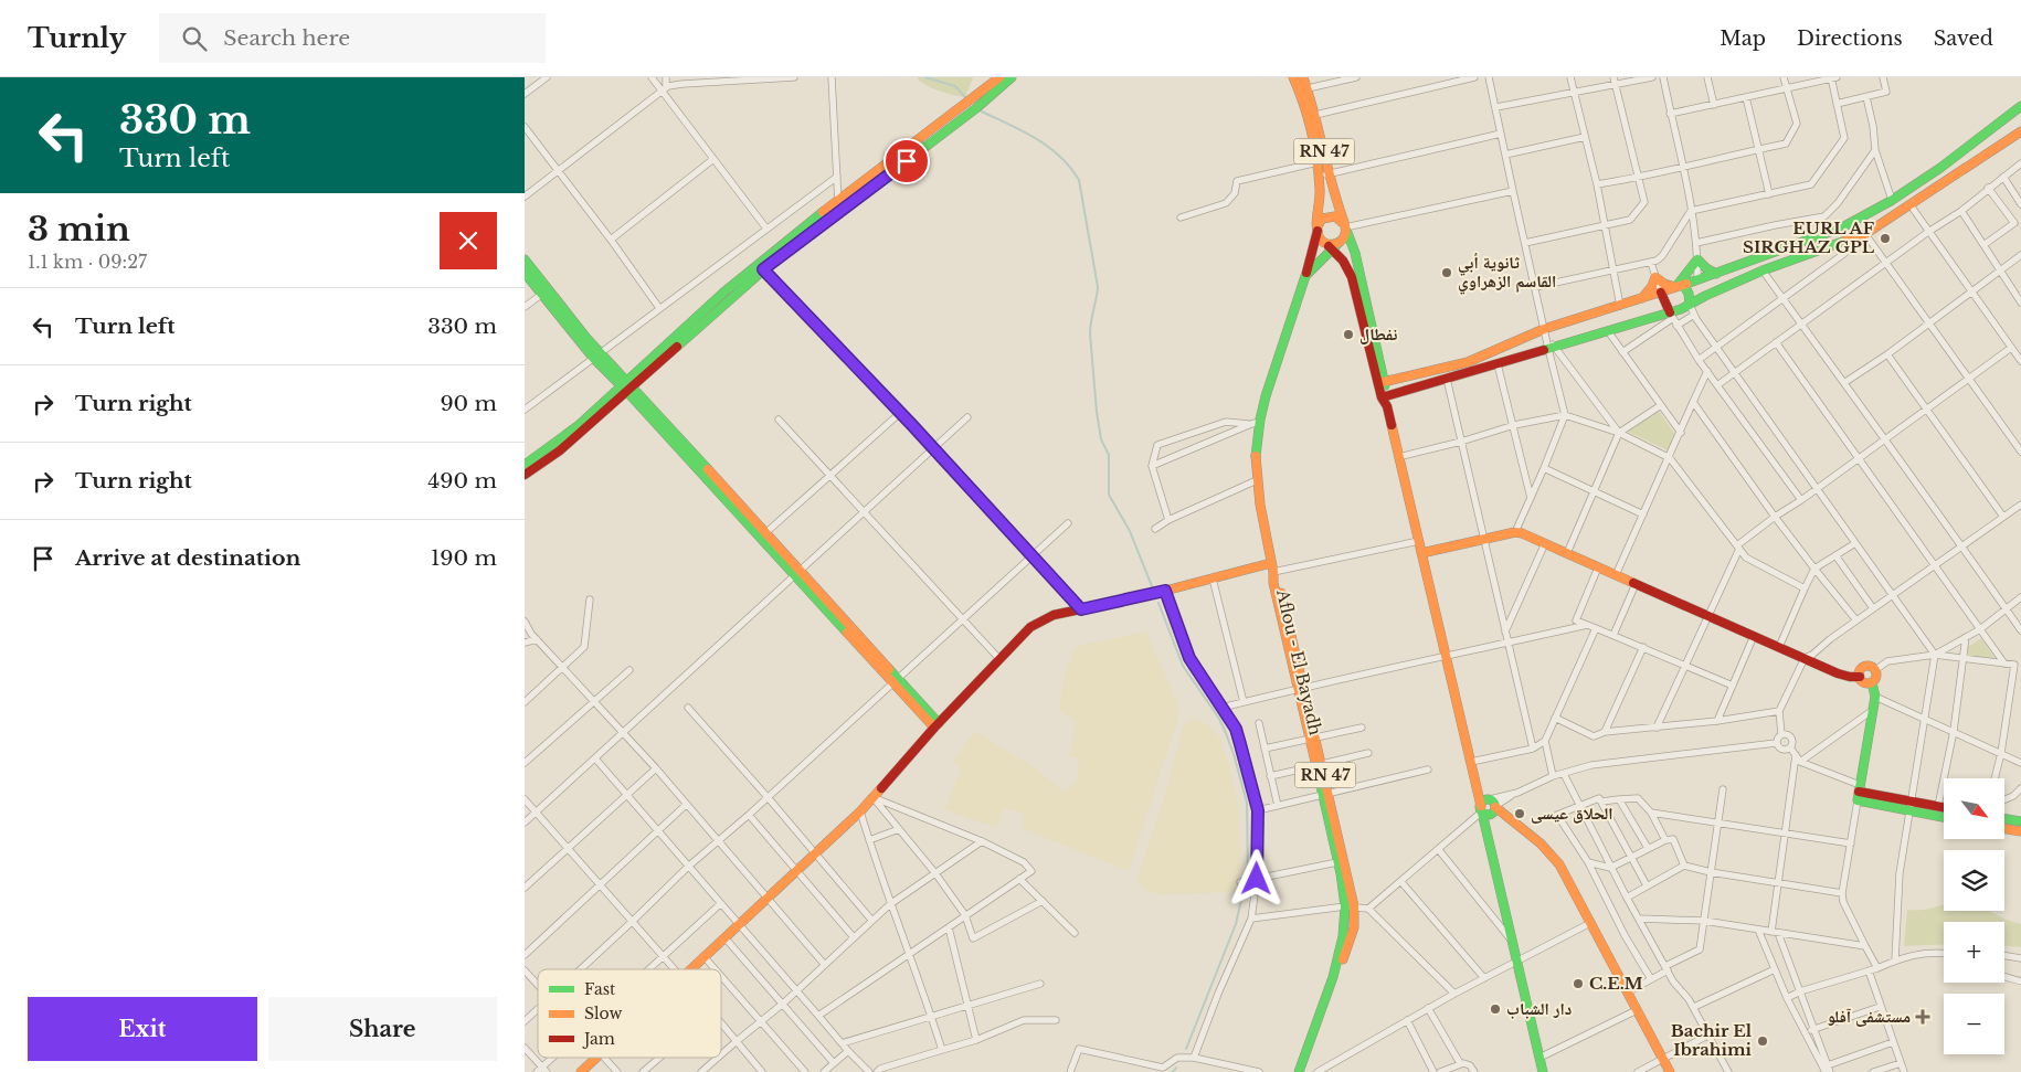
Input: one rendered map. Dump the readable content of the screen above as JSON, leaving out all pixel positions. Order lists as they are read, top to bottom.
{
  "streets": {
    "street": ["RN 47", "Aflou - El Bayadh"]
  },
  "crossings": [
    ["RN 47", "Aflou - El Bayadh"]
  ],
  "places": {
    "other": [
      "EURL AF SIRGHAZ GPL",
      "ثانوية أبي القاسم الزهراوي",
      "نفطال",
      "الحلاق عيسى",
      "C.E.M",
      "دار الشباب",
      "Bachir El Ibrahimi"
    ],
    "health": ["مستشفى آفلو"]
  },
  "legend": ["Fast", "Slow", "Jam"],
  "north": "bottom right",
  "page": {
    "header": "Turnly",
    "search": "Search here",
    "nav": ["Map", "Directions", "Saved"],
    "turn": ["330 m", "Turn left"],
    "heading": ["3 min", "1.1 km · 09:27"],
    "list": [
      {
        "name": "Turn left",
        "value": "330 m"
      },
      {
        "name": "Turn right",
        "value": "90 m"
      },
      {
        "name": "Turn right",
        "value": "490 m"
      },
      {
        "name": "Arrive at destination",
        "value": "190 m"
      }
    ],
    "map_buttons": ["+", "−"],
    "buttons": ["Exit", "Share"]
  }
}
